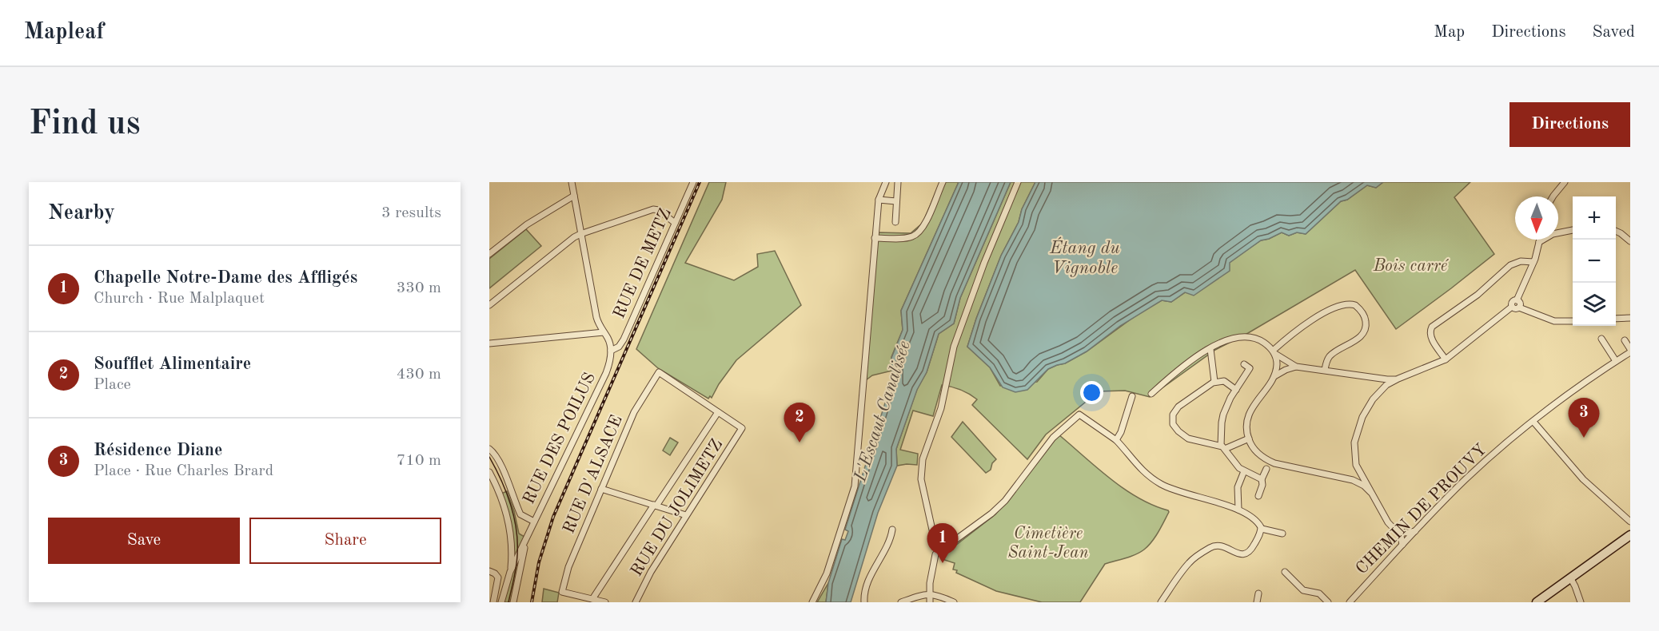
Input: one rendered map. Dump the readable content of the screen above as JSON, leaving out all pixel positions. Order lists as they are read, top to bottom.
{
  "streets": {
    "street": [
      "RUE DE METZ",
      "RUE DES POILUS",
      "RUE D'ALSACE",
      "RUE DU JOLIMETZ",
      "CHEMIN DE PROUVY"
    ]
  },
  "crossings": [
    ["RUE DE METZ", "RUE DES POILUS"],
    ["RUE D'ALSACE", "RUE DU JOLIMETZ"]
  ],
  "water": ["Étang du Vignoble", "L'Escaut Canalisée"],
  "parks": ["Bois carré", "Cimetière Saint-Jean"],
  "north": "bottom",
  "page": {
    "header": "Mapleaf",
    "nav": ["Map", "Directions", "Saved"],
    "buttons": [
      "Directions",
      ["Save", "Share"]
    ],
    "title": "Find us",
    "heading": ["Nearby", "3 results"],
    "map_buttons": ["+", "−"],
    "list": [
      {
        "mark": "1",
        "name": "Chapelle Notre-Dame des Affligés",
        "note": "Church · Rue Malplaquet",
        "value": "330 m"
      },
      {
        "mark": "2",
        "name": "Soufflet Alimentaire",
        "note": "Place",
        "value": "430 m"
      },
      {
        "mark": "3",
        "name": "Résidence Diane",
        "note": "Place · Rue Charles Brard",
        "value": "710 m"
      }
    ],
    "pins": ["3", "2", "1"]
  }
}
